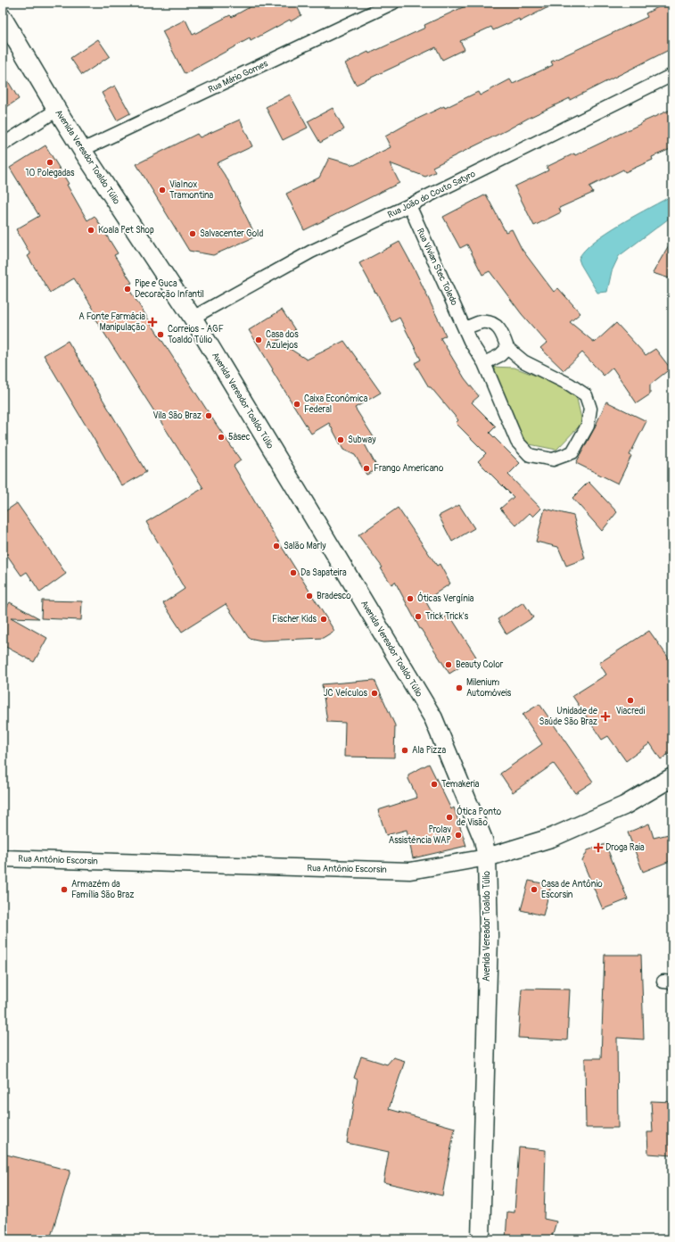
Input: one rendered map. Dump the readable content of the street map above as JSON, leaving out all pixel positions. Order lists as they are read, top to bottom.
{
  "streets": {
    "main road": ["Avenida Vereador Toaldo Túlio", "Rua Antônio Escorsin"],
    "street": ["Rua Mário Gomes", "Rua João do Couto Satyro", "Rua Vivian Stec Toledo"]
  },
  "crossings": [
    ["Rua Mário Gomes", "Avenida Vereador Toaldo Túlio"],
    ["Avenida Vereador Toaldo Túlio", "Rua João do Couto Satyro"],
    ["Avenida Vereador Toaldo Túlio", "Rua Antônio Escorsin"],
    ["Rua João do Couto Satyro", "Rua Vivian Stec Toledo"]
  ],
  "places": {
    "other": [
      "10 Polegadas",
      "ViaInox Tramontina",
      "Koala Pet Shop",
      "Salvacenter Gold",
      "Pipe e Guca Decoração Infantil",
      "Correios - AGF Toaldo Túlio",
      "Casa dos Azulejos",
      "Caixa Econômica Federal",
      "Vila São Braz",
      "5àsec",
      "Subway",
      "Frango Americano",
      "Salão Marly",
      "Da Sapateira",
      "Bradesco",
      "Óticas Vergínia",
      "Trick Trick's",
      "Fischer Kids",
      "Beauty Color",
      "Milenium Automóveis",
      "JC Veículos",
      "Viacredi",
      "Ala Pizza",
      "Temakeria",
      "Ótica Ponto de Visão",
      "Prolav Assistência WAP",
      "Armazém da Família São Braz",
      "Casa de Antônio Escorsin"
    ],
    "health": ["A Fonte Farmácia Manipulação", "Unidade de Saúde São Braz", "Droga Raia"]
  }
}
